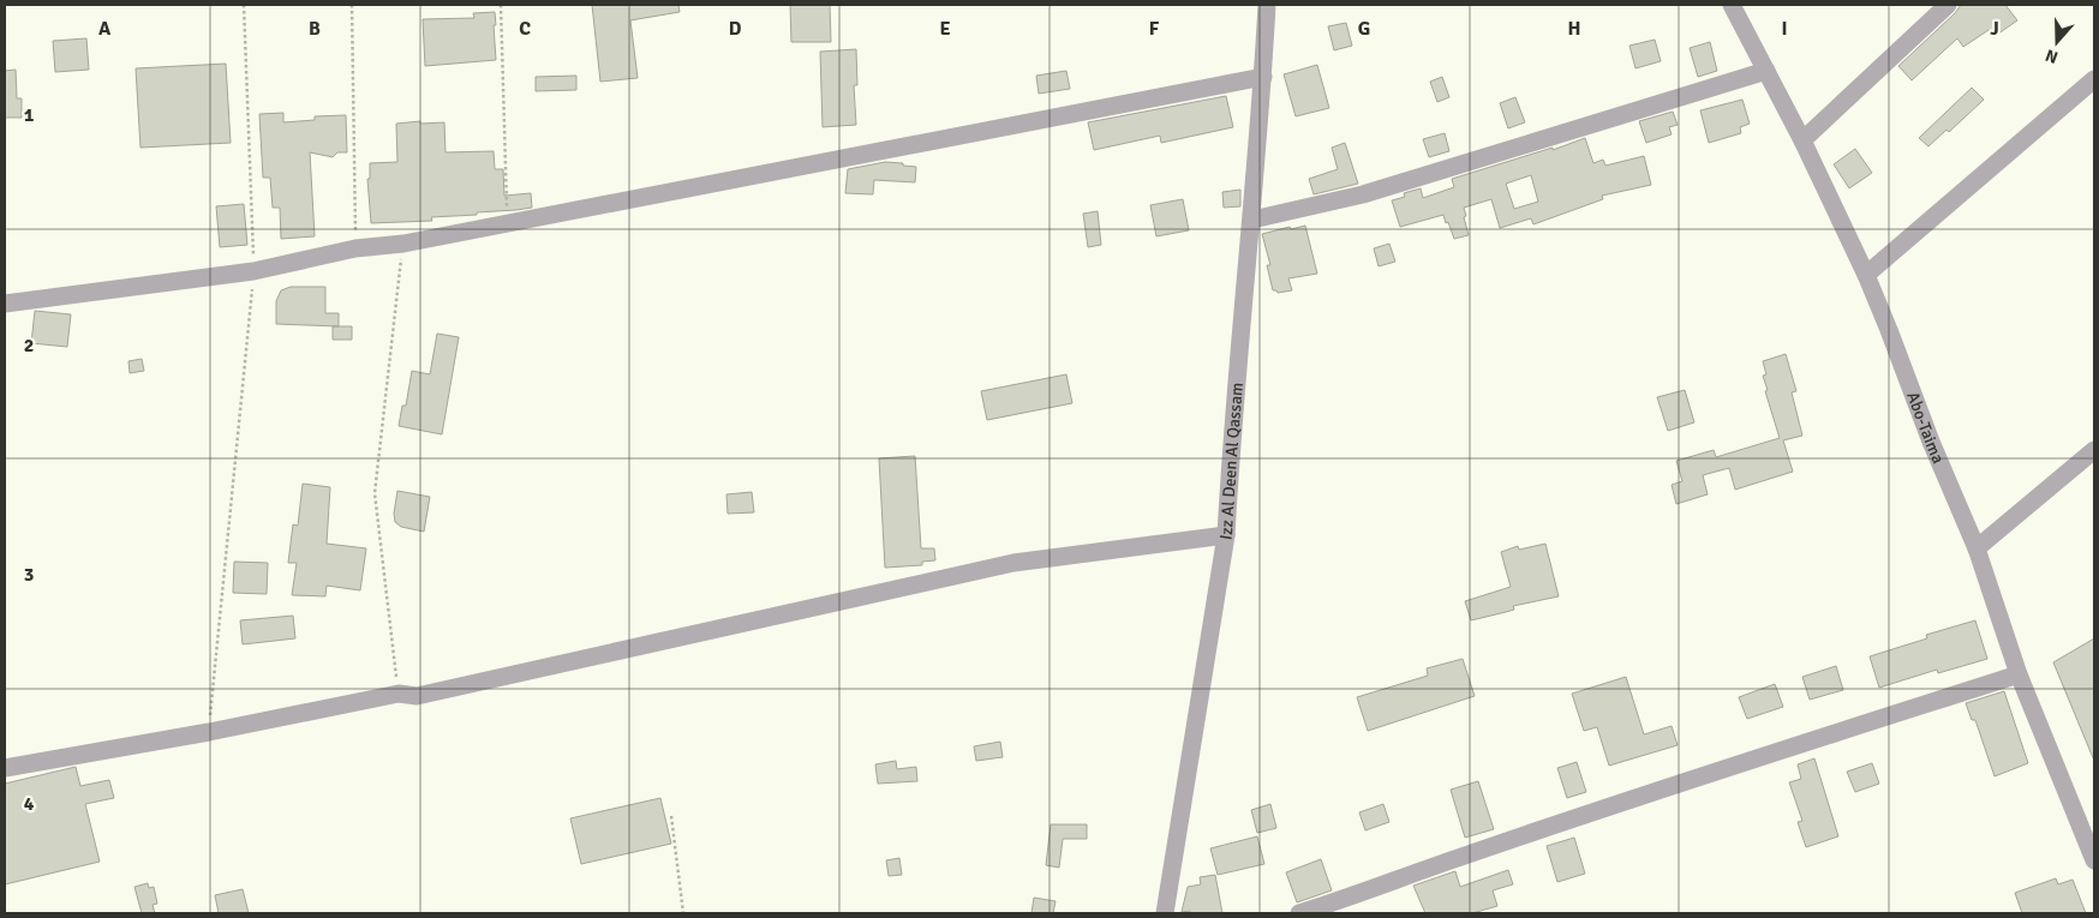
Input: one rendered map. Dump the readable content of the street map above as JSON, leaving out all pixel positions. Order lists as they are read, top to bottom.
{
  "streets": {
    "street": ["Abo-Taima", "Izz Al Deen Al Qassam"]
  },
  "north": "bottom",
  "grid": {
    "columns": [
      "A",
      "B",
      "C",
      "D",
      "E",
      "F",
      "G",
      "H",
      "I",
      "J"
    ],
    "rows": [
      "1",
      "2",
      "3",
      "4"
    ]
  }
}
